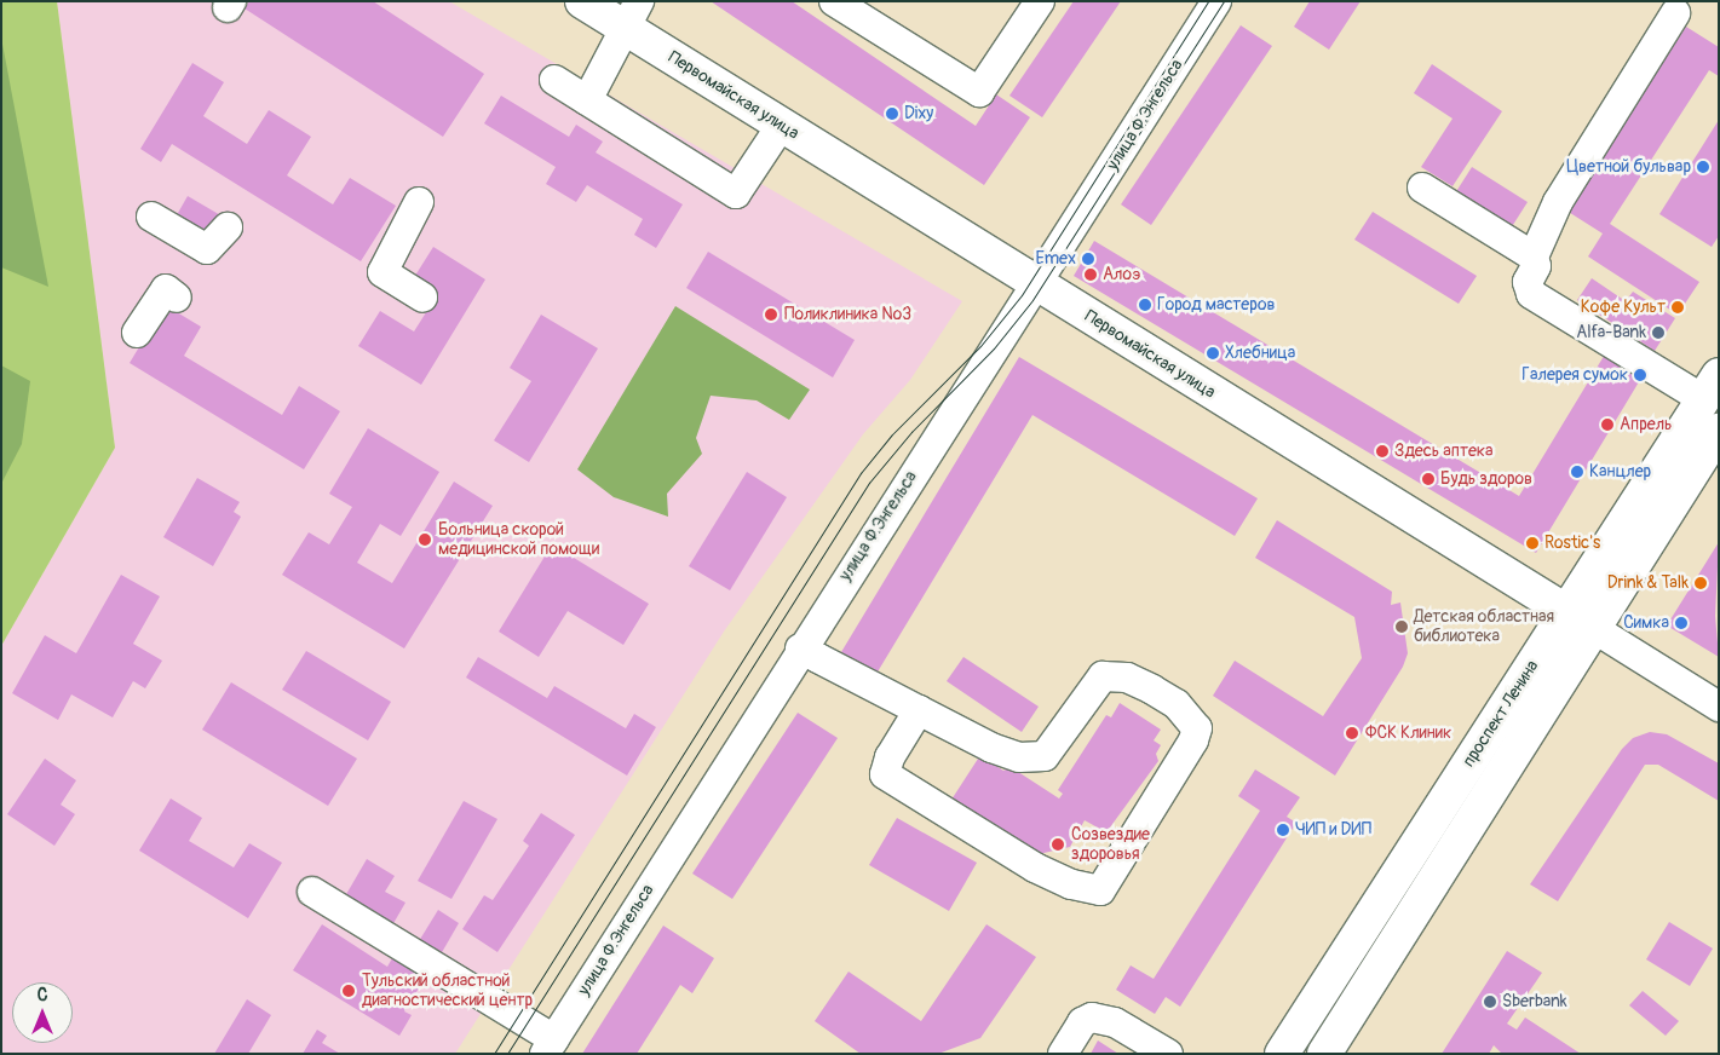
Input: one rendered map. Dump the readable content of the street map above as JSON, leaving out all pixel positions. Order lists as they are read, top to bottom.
{
  "streets": {
    "main road": ["Первомайская улица", "проспект Ленина"],
    "street": ["улица Ф.Энгельса"]
  },
  "crossings": [
    ["Первомайская улица", "улица Ф.Энгельса"],
    ["Первомайская улица", "проспект Ленина"]
  ],
  "places": [
    "Dixy",
    "Цветной бульвар",
    "Emex",
    "Алоэ",
    "Город мастеров",
    "Кофе Культ",
    "Поликлиника №3",
    "Alfa-Bank",
    "Хлебница",
    "Галерея сумок",
    "Апрель",
    "Здесь аптека",
    "Канцлер",
    "Будь здоров",
    "Больница скорой медицинской помощи",
    "Rostic's",
    "Drink & Talk",
    "Симка",
    "Детская областная библиотека",
    "ФСК Клиник",
    "ЧИП и DИП",
    "Созвездие здоровья",
    "Тульский областной диагностический центр",
    "Sberbank"
  ],
  "north": "top"
}
